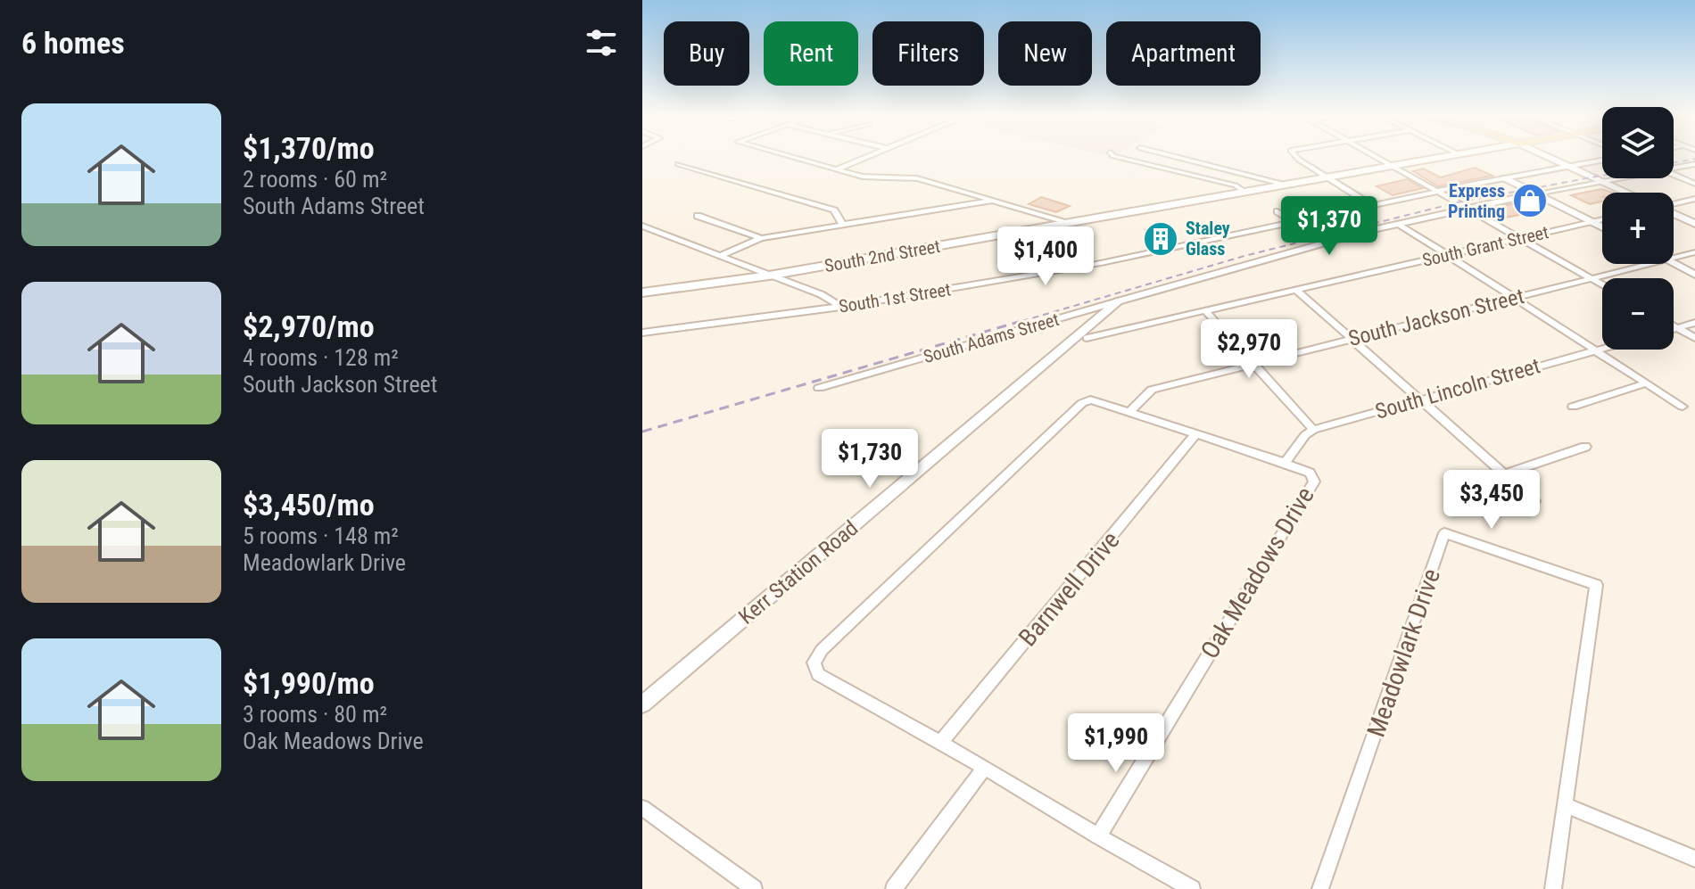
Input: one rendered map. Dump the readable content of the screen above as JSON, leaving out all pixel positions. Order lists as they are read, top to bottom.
{
  "streets": {
    "main road": ["South 2nd Street"],
    "street": [
      "South Grant Street",
      "South 1st Street",
      "South Jackson Street",
      "South Adams Street",
      "South Lincoln Street",
      "Kerr Station Road",
      "Oak Meadows Drive",
      "Barnwell Drive",
      "Meadowlark Drive"
    ]
  },
  "crossings": [
    ["South Jackson Street", "Oak Meadows Drive"],
    ["South Adams Street", "Kerr Station Road"],
    ["Oak Meadows Drive", "Barnwell Drive"]
  ],
  "places": {
    "shop": ["Express Printing"],
    "building": ["Staley Glass"]
  },
  "page": {
    "heading": "6 homes",
    "chip": [
      "Buy",
      "Rent",
      "Filters",
      "New",
      "Apartment"
    ],
    "list": [
      {
        "name": "$1,370/mo",
        "note": "2 rooms · 60 m² · South Adams Street"
      },
      {
        "name": "$2,970/mo",
        "note": "4 rooms · 128 m² · South Jackson Street"
      },
      {
        "name": "$3,450/mo",
        "note": "5 rooms · 148 m² · Meadowlark Drive"
      },
      {
        "name": "$1,990/mo",
        "note": "3 rooms · 80 m² · Oak Meadows Drive"
      }
    ],
    "map_buttons": ["+", "−"],
    "price": [
      "$1,370",
      "$1,400",
      "$2,970",
      "$1,730",
      "$3,450",
      "$1,990"
    ]
  }
}
